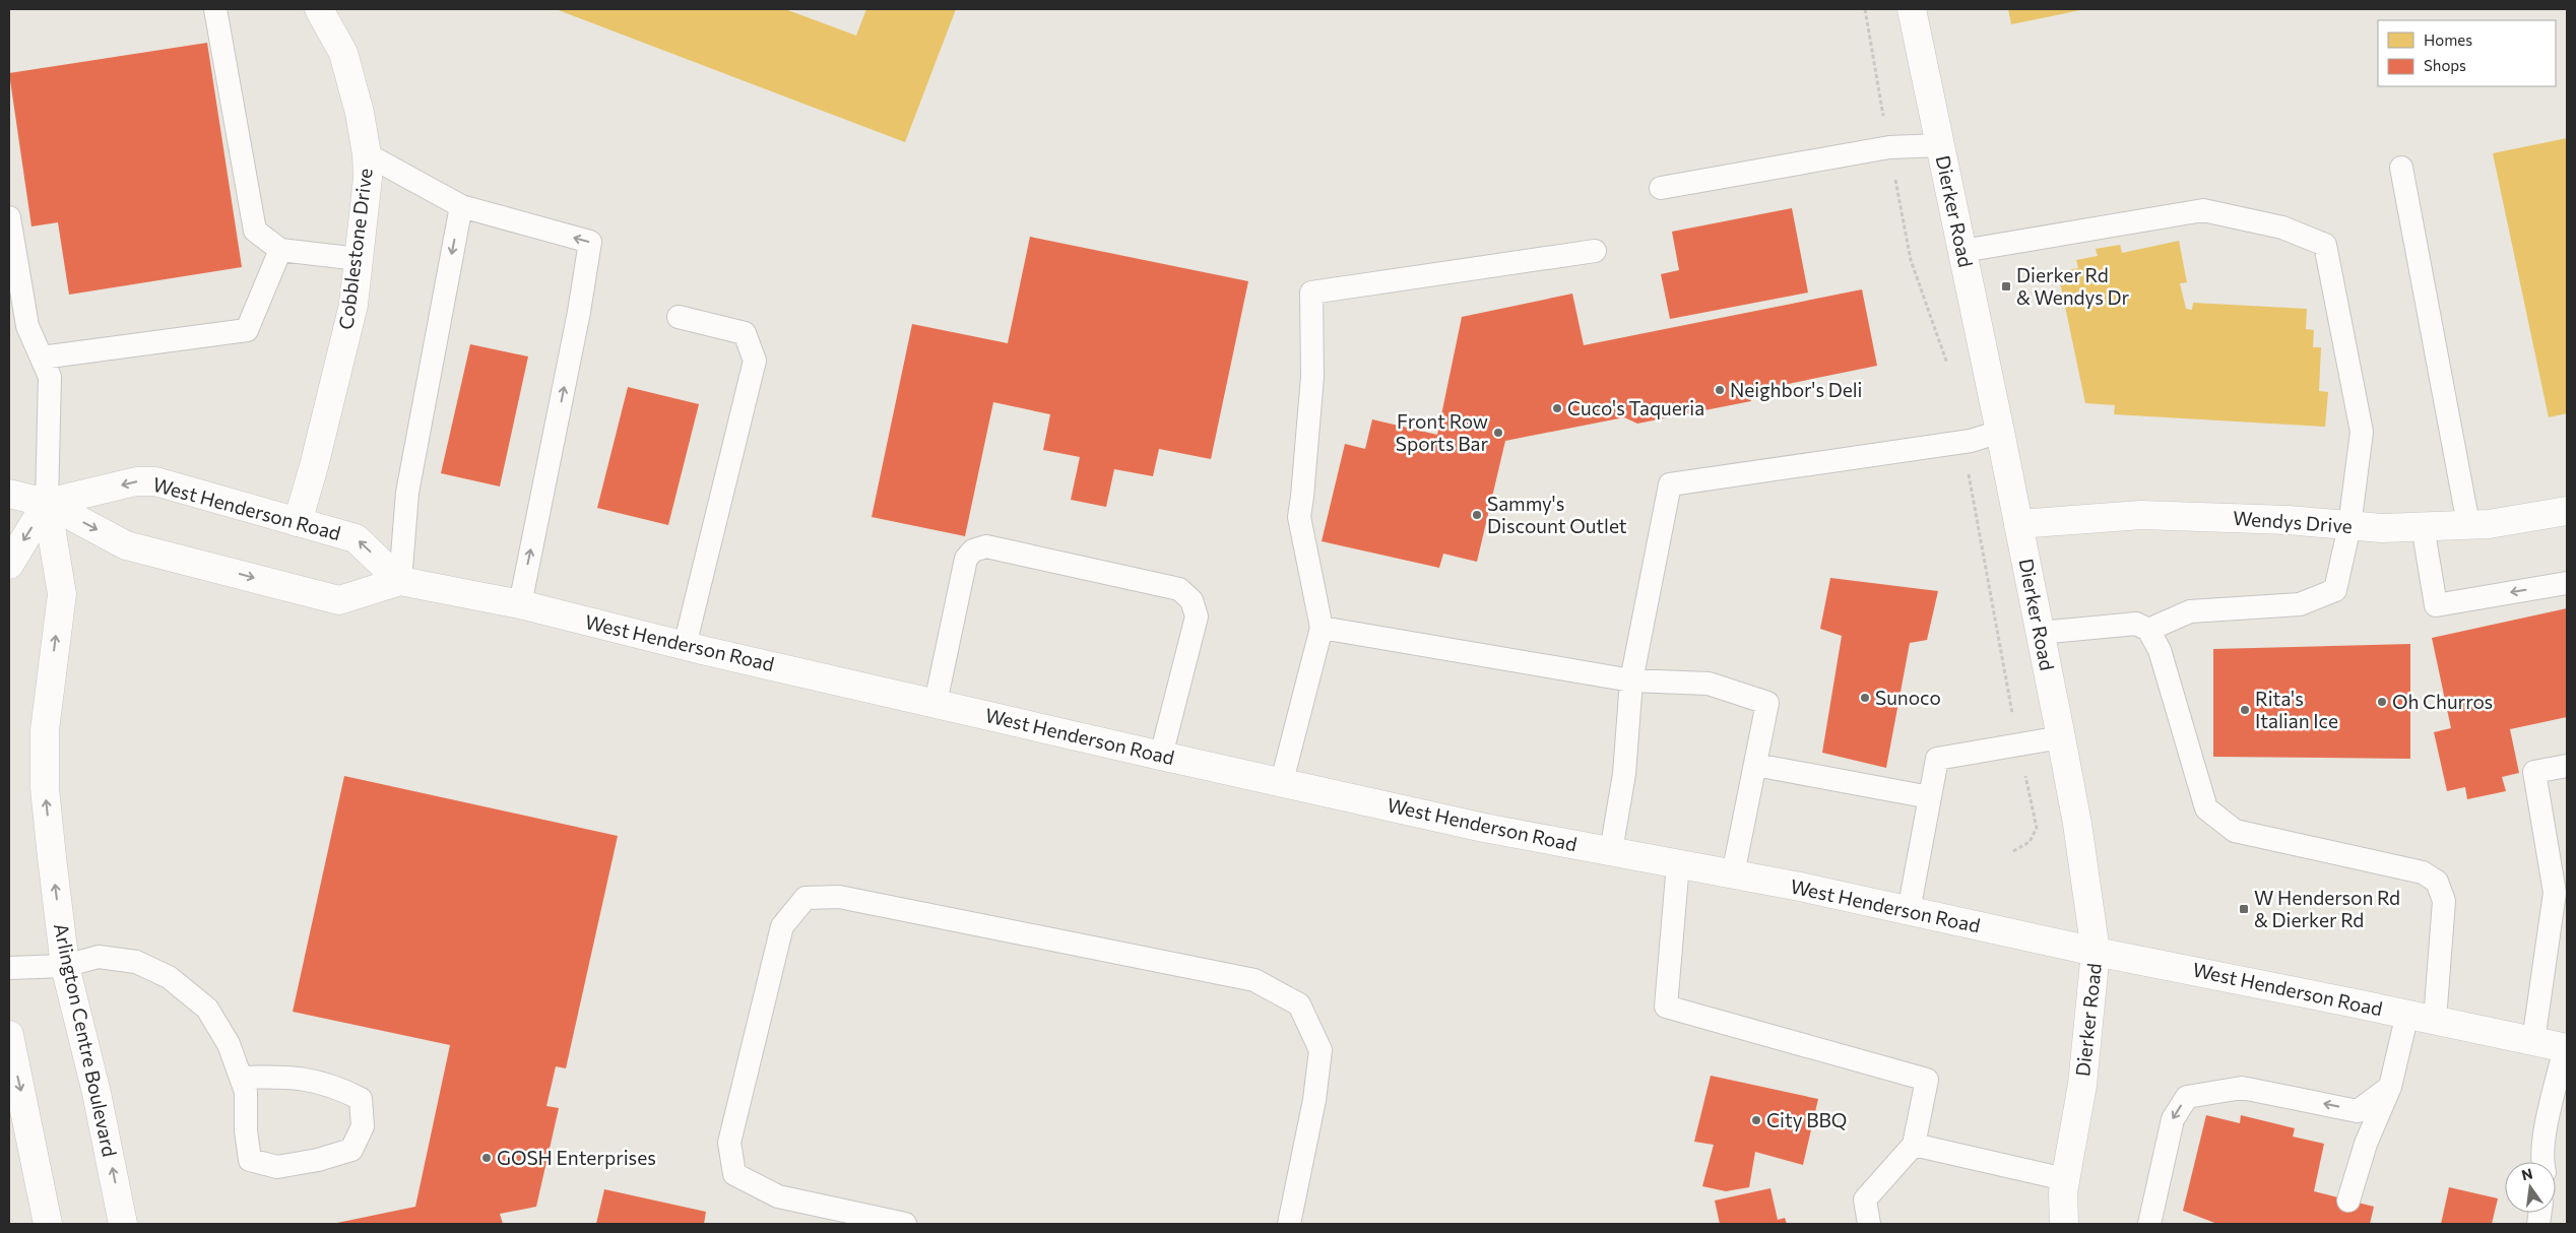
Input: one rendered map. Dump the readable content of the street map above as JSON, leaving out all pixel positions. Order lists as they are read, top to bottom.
{
  "streets": {
    "street": [
      "Dierker Road",
      "Cobblestone Drive",
      "West Henderson Road",
      "Wendys Drive",
      "Arlington Centre Boulevard"
    ]
  },
  "crossings": [
    ["Dierker Road", "West Henderson Road"],
    ["Dierker Road", "Wendys Drive"],
    ["Cobblestone Drive", "West Henderson Road"],
    ["West Henderson Road", "Arlington Centre Boulevard"]
  ],
  "one_way": ["Arlington Centre Boulevard"],
  "places": {
    "transit": ["Dierker Rd & Wendys Dr", "W Henderson Rd & Dierker Rd"],
    "other": [
      "Neighbor's Deli",
      "Cuco's Taqueria",
      "Front Row Sports Bar",
      "Sammy's Discount Outlet",
      "Sunoco",
      "Oh Churros",
      "Rita's Italian Ice",
      "City BBQ",
      "GOSH Enterprises"
    ]
  },
  "legend": ["Homes", "Shops"],
  "north": "top"
}
